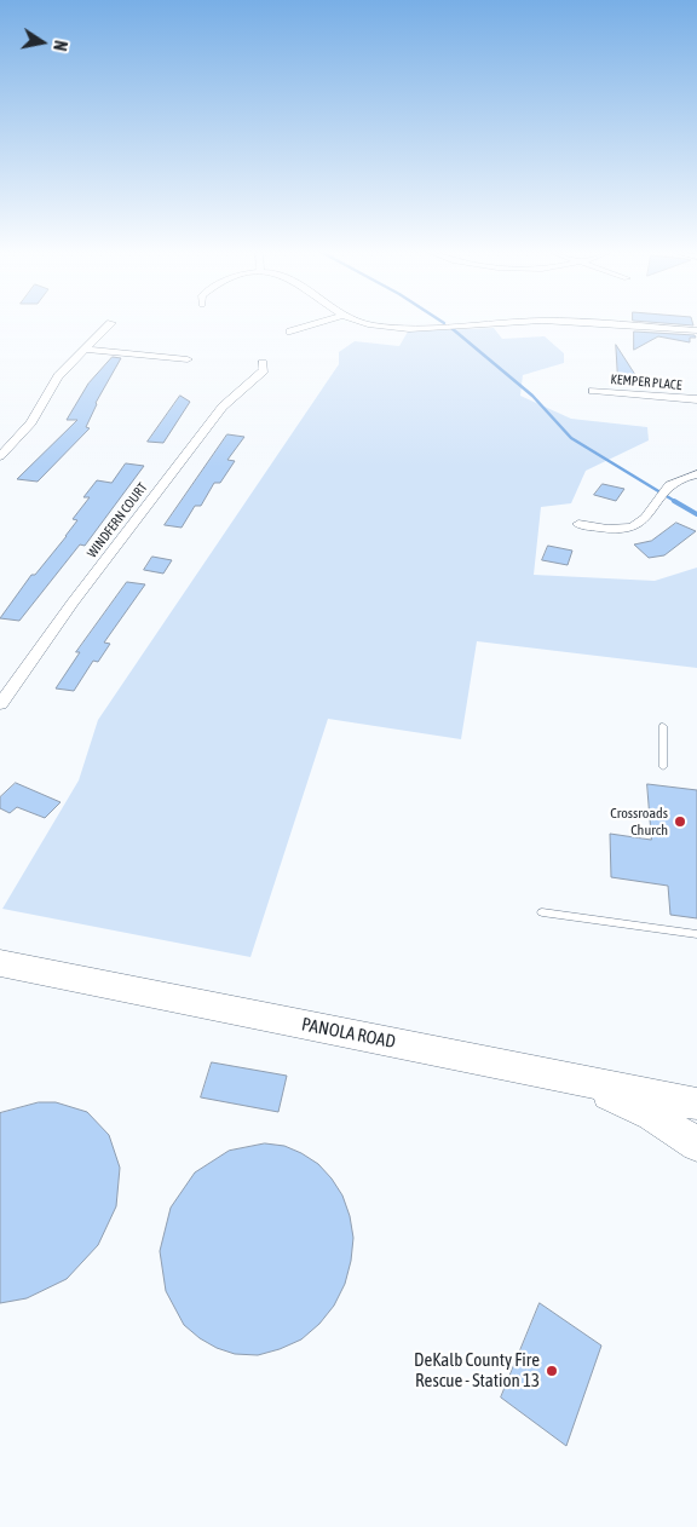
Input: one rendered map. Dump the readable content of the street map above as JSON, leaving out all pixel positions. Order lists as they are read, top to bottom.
{
  "streets": {
    "main road": ["PANOLA ROAD"],
    "street": ["KEMPER PLACE", "WINDFERN COURT"]
  },
  "places": ["Crossroads Church", "DeKalb County Fire Rescue - Station 13"],
  "north": "right"
}
